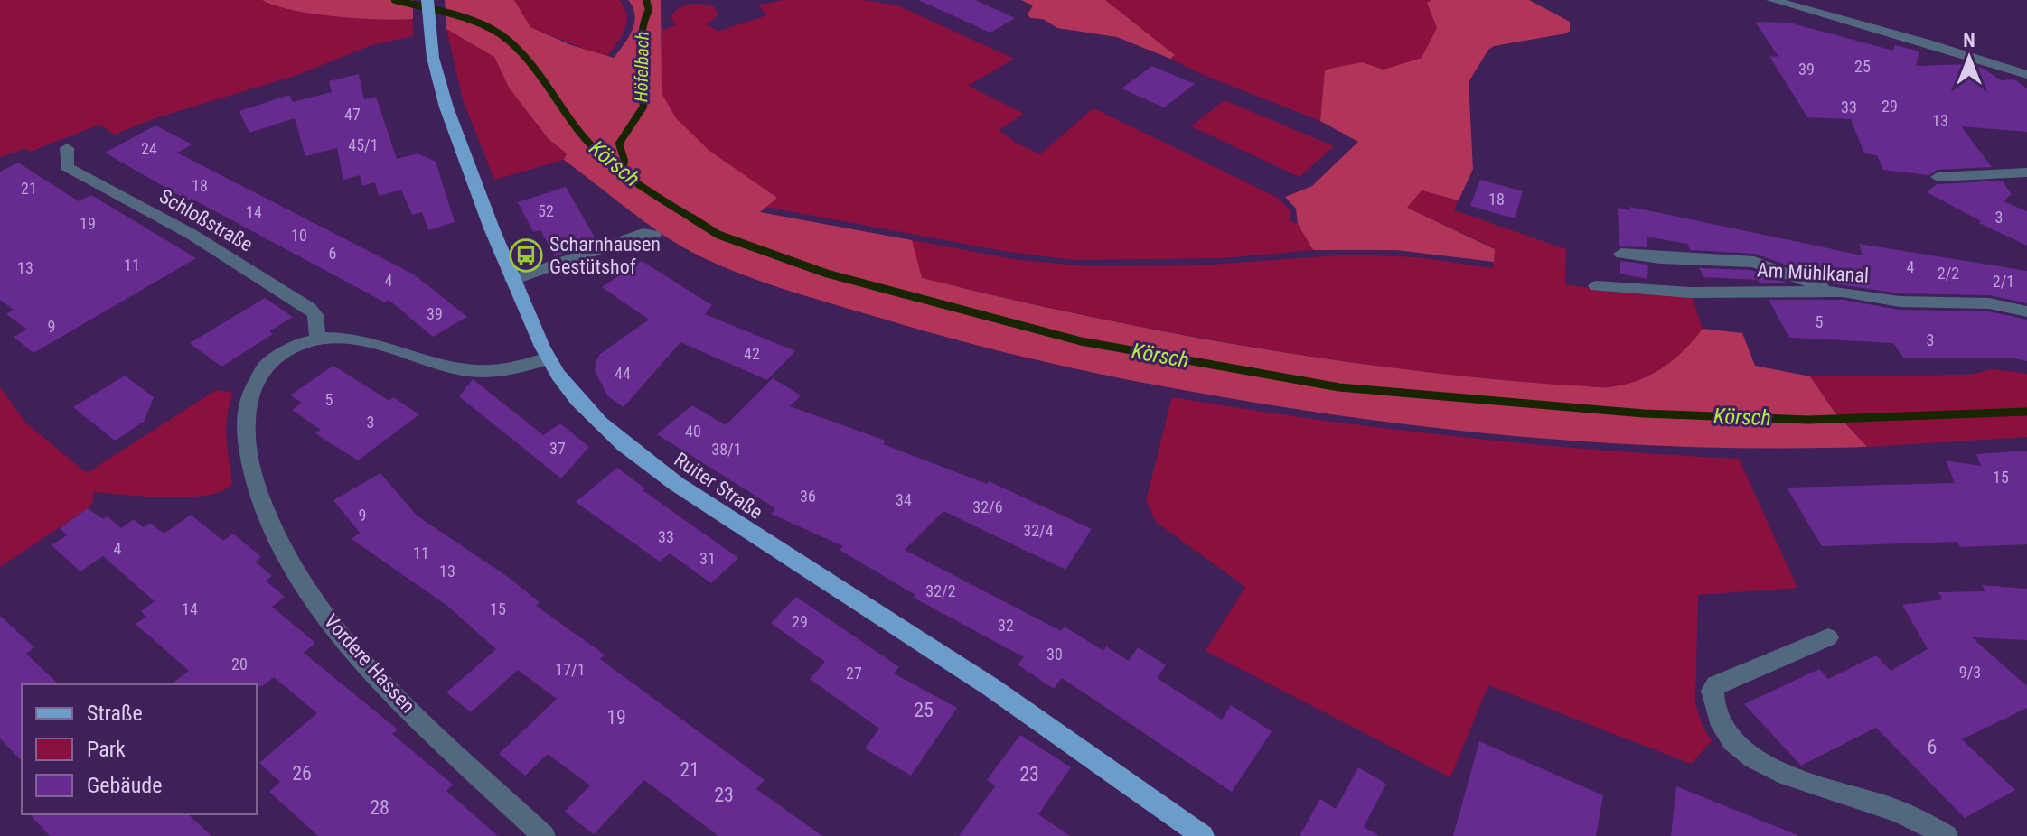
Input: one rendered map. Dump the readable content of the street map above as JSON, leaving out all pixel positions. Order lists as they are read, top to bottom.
{
  "streets": {
    "main road": ["Ruiter Straße"],
    "street": ["Schloßstraße", "Am Mühlkanal", "Vordere Hassen"]
  },
  "crossings": [
    ["Schloßstraße", "Vordere Hassen"],
    ["Ruiter Straße", "Vordere Hassen"]
  ],
  "water": ["Höfelbach", "Körsch"],
  "places": {
    "bus stop": ["Scharnhausen Gestütshof"]
  },
  "house_numbers": [
    "25",
    "39",
    "29",
    "33",
    "47",
    "13",
    "45/1",
    "24",
    "18",
    "21",
    "18",
    "52",
    "14",
    "3",
    "19",
    "10",
    "6",
    "11",
    "4",
    "13",
    "2/2",
    "4",
    "2/1",
    "39",
    "5",
    "9",
    "3",
    "42",
    "44",
    "5",
    "3",
    "40",
    "37",
    "38/1",
    "15",
    "36",
    "34",
    "32/6",
    "9",
    "32/4",
    "33",
    "4",
    "11",
    "31",
    "13",
    "32/2",
    "14",
    "15",
    "29",
    "32",
    "30",
    "20",
    "17/1",
    "9/3",
    "27",
    "25",
    "19",
    "6",
    "21",
    "26",
    "23",
    "23",
    "28"
  ],
  "legend": ["Straße", "Park", "Gebäude"],
  "north": "top"
}
